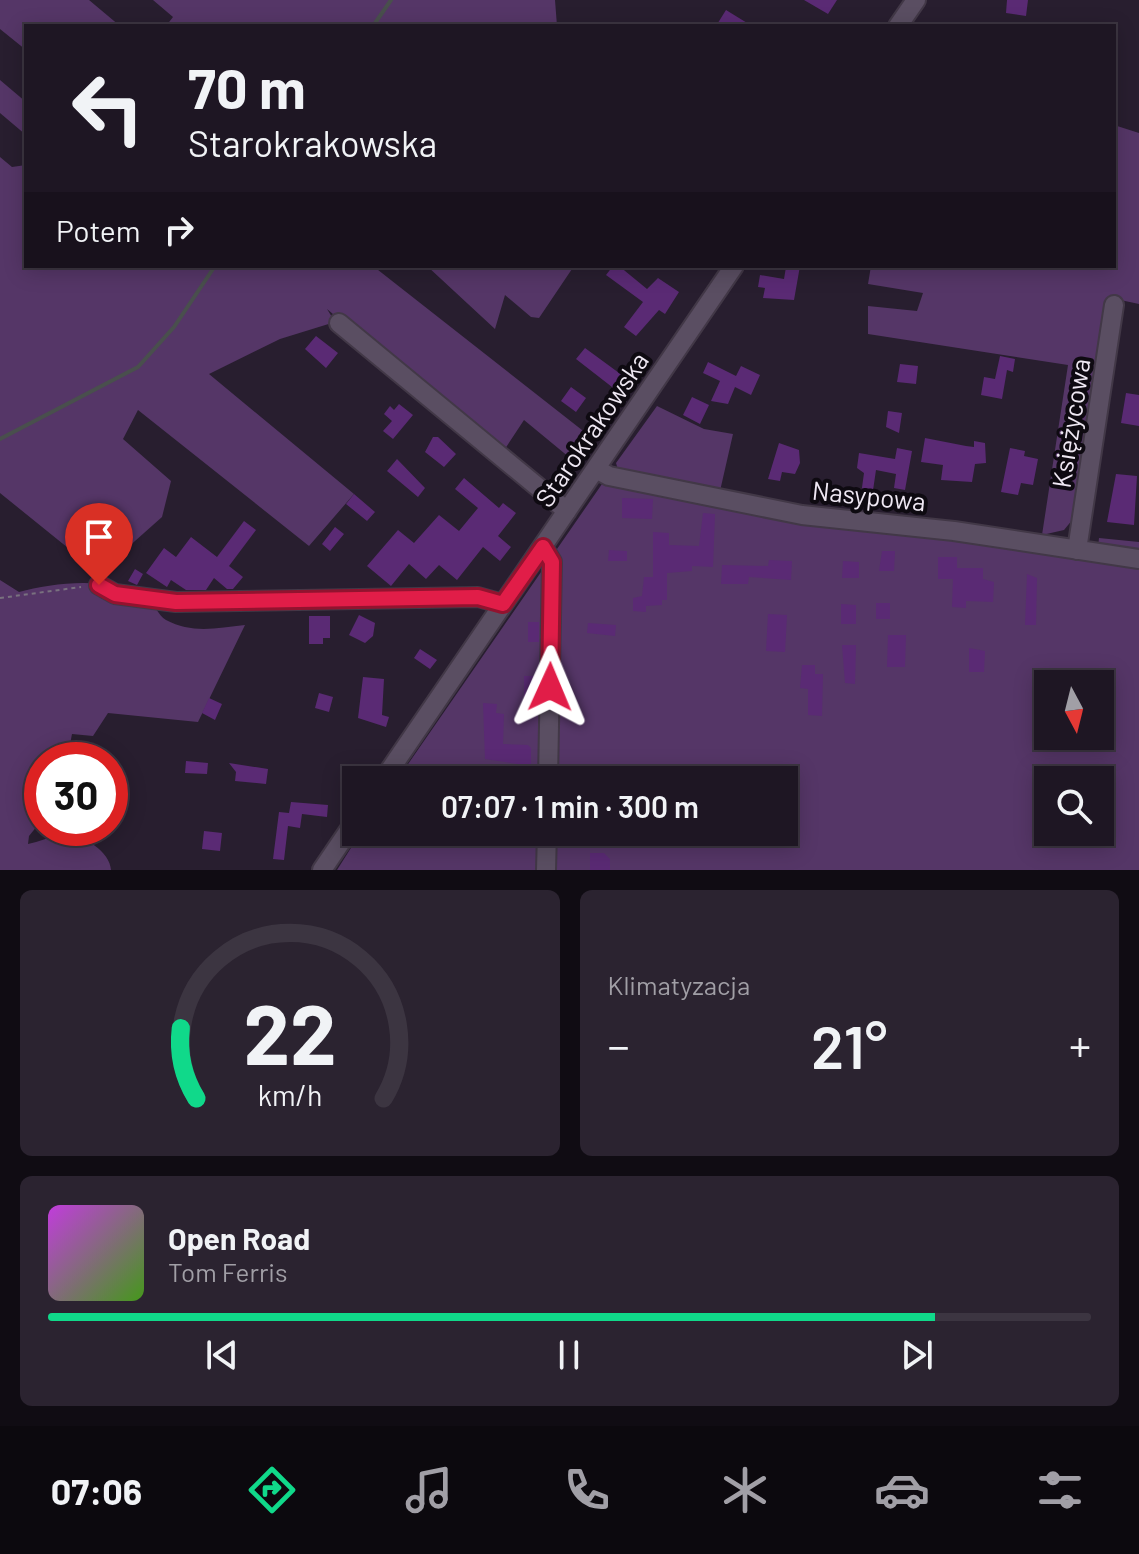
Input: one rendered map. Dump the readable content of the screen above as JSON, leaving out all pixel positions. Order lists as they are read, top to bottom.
{
  "streets": {
    "street": ["Księżycowa", "Starokrakowska", "Nasypowa"]
  },
  "crossings": [
    ["Księżycowa", "Nasypowa"],
    ["Starokrakowska", "Nasypowa"]
  ],
  "north": "bottom",
  "page": {
    "turn": ["70 m", "Starokrakowska"],
    "then": "Potem",
    "limit": "30",
    "trip": "07:07 · 1 min · 300 m",
    "tile": "Klimatyzacja",
    "heat": ["−", "21°", "+"],
    "song": ["Open Road", "Tom Ferris"],
    "tabs": "07:06",
    "gauge": ["22", "km/h"]
  }
}
